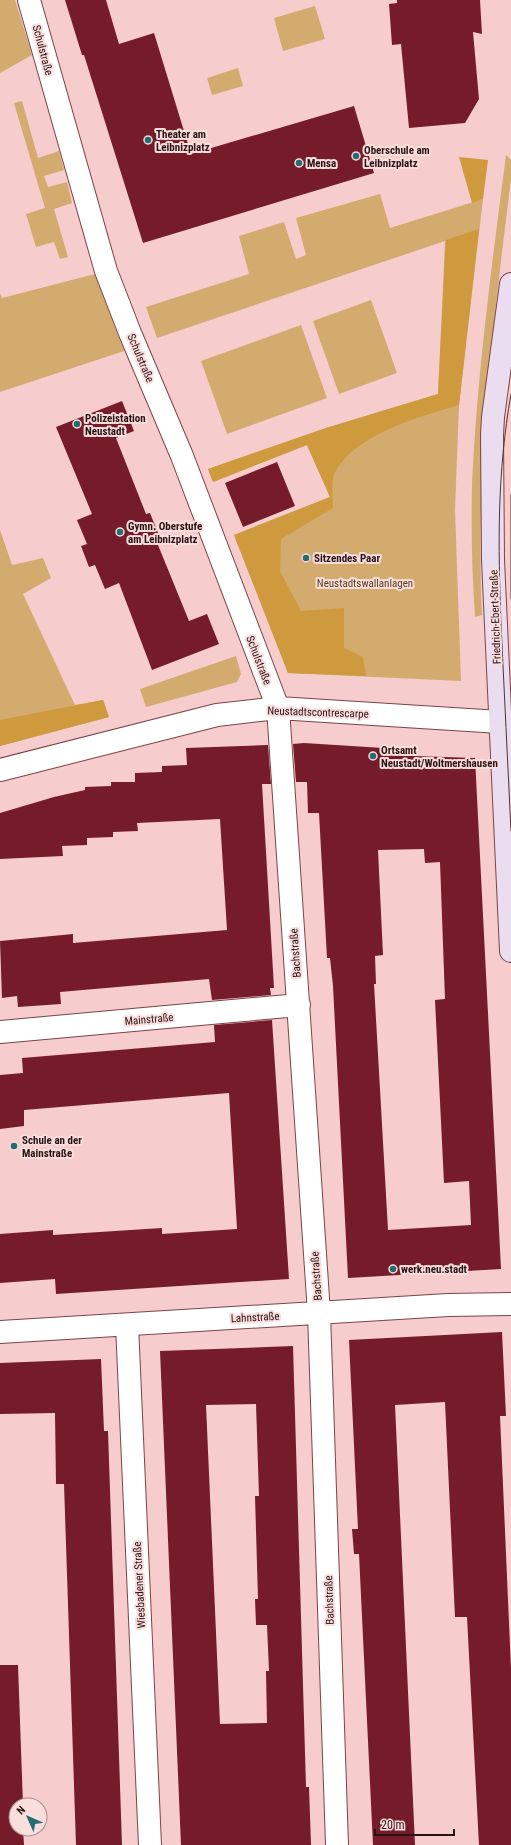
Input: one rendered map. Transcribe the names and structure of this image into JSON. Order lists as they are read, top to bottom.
{
  "streets": {
    "main road": ["Friedrich-Ebert-Straße"],
    "street": [
      "Schulstraße",
      "Neustadtscontrescarpe",
      "Bachstraße",
      "Mainstraße",
      "Lahnstraße",
      "Wiesbadener Straße"
    ]
  },
  "crossings": [
    ["Schulstraße", "Neustadtscontrescarpe"],
    ["Schulstraße", "Bachstraße"],
    ["Friedrich-Ebert-Straße", "Neustadtscontrescarpe"],
    ["Neustadtscontrescarpe", "Bachstraße"],
    ["Bachstraße", "Mainstraße"],
    ["Bachstraße", "Lahnstraße"],
    ["Lahnstraße", "Wiesbadener Straße"]
  ],
  "parks": ["Neustadtswallanlagen"],
  "places": [
    "Theater am Leibnizplatz",
    "Oberschule am Leibnizplatz",
    "Mensa",
    "Polizeistation Neustadt",
    "Gymn. Oberstufe am Leibnizplatz",
    "Sitzendes Paar",
    "Ortsamt Neustadt/Woltmershausen",
    "Schule an der Mainstraße",
    "werk.neu.stadt"
  ],
  "scale_bar": "20 m",
  "north": "top left"
}
